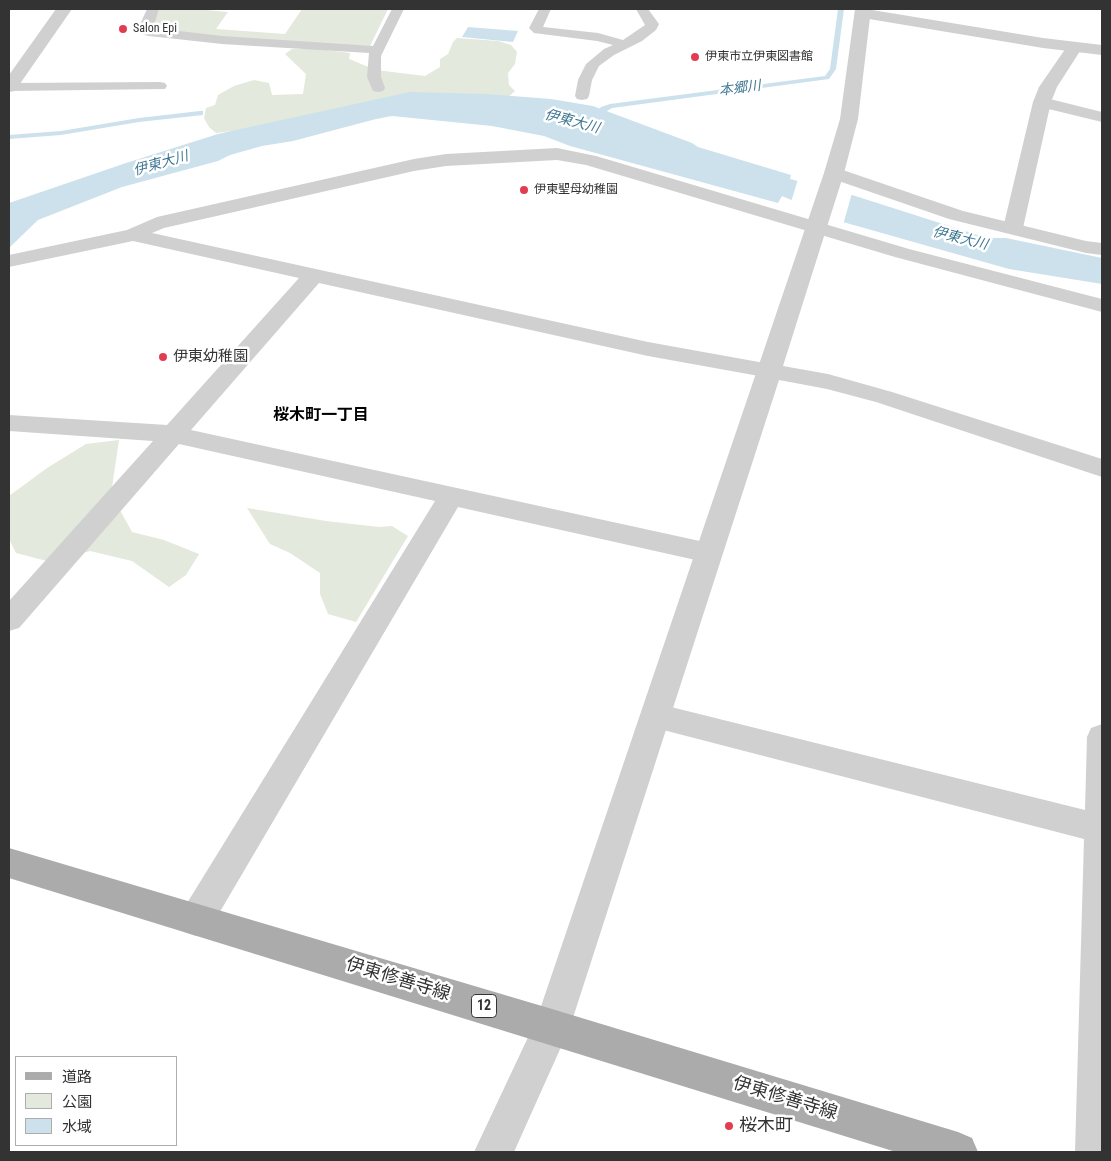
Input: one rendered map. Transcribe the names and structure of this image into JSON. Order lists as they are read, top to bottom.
{
  "streets": {
    "main road": ["伊東修善寺線", "12"]
  },
  "districts": ["桜木町一丁目"],
  "water": ["本郷川", "伊東大川"],
  "places": [
    "Salon Epi",
    "伊東市立伊東図書館",
    "伊東聖母幼稚園",
    "伊東幼稚園",
    "桜木町"
  ],
  "legend": ["道路", "公園", "水域"]
}
